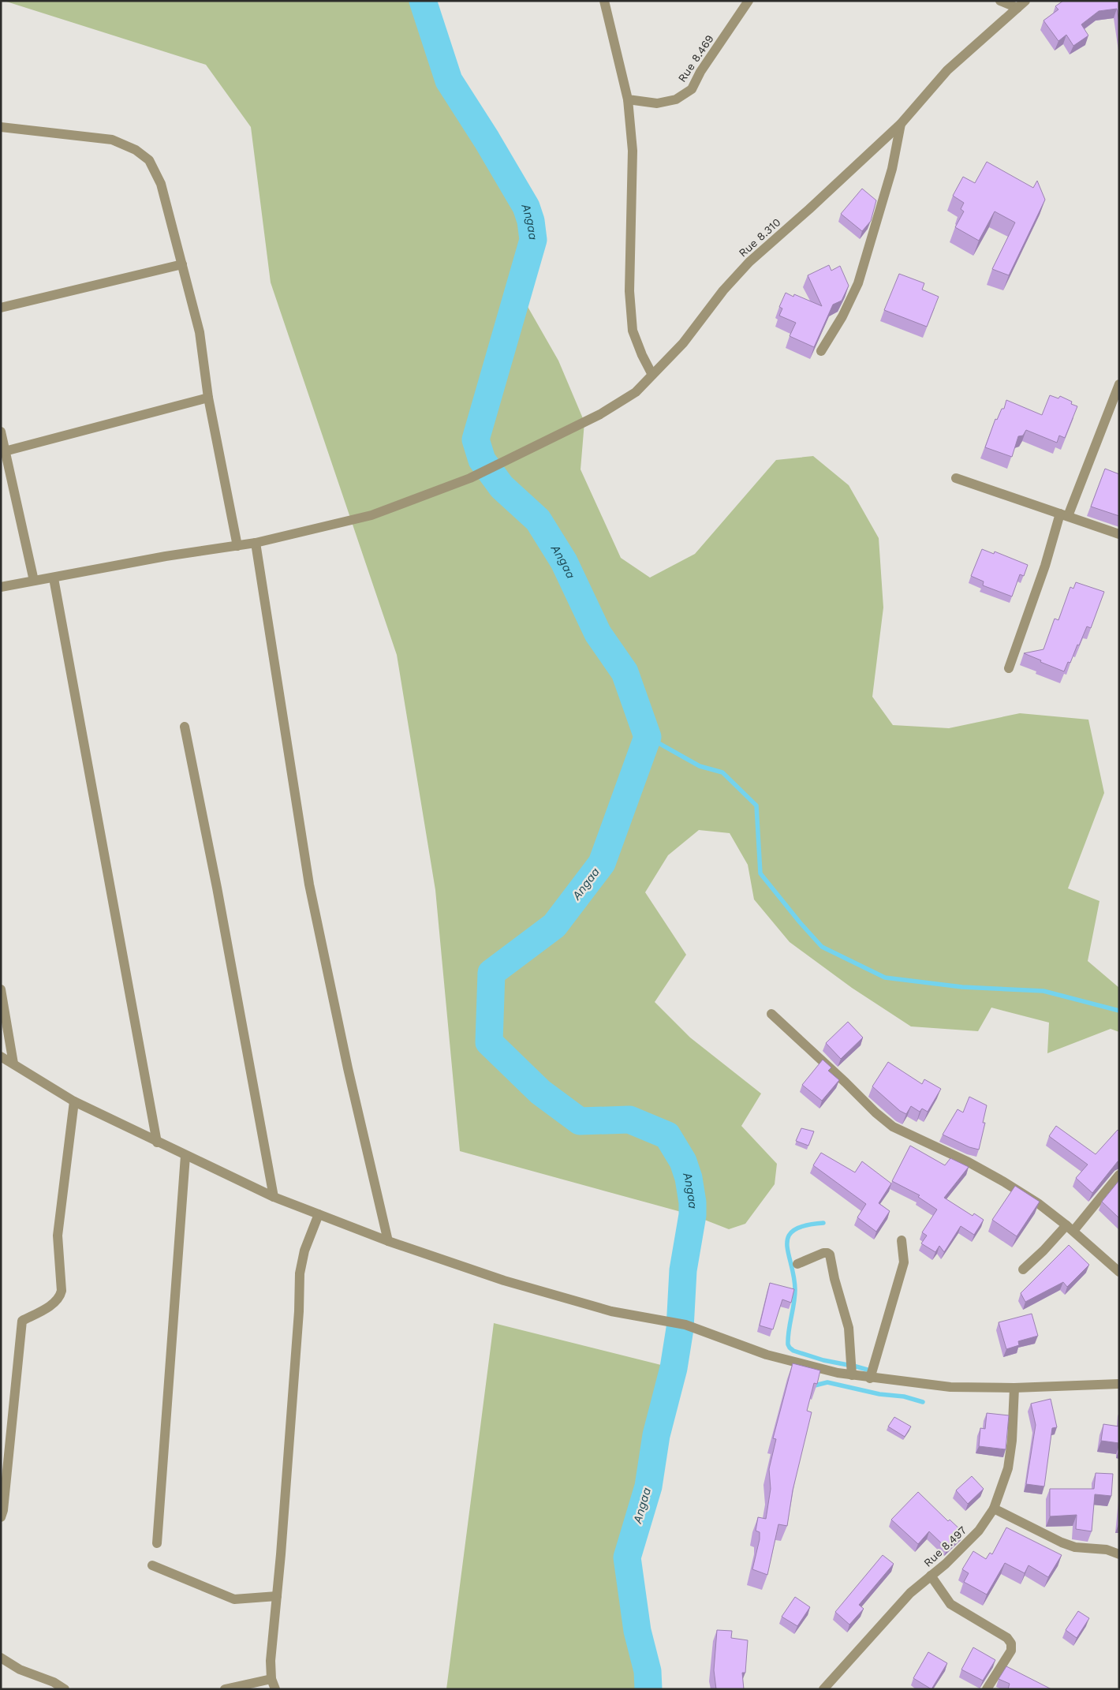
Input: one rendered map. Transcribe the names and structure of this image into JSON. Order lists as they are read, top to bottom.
{
  "streets": {
    "street": ["Rue 8.469", "Rue 8.310", "Rue 8.497"]
  },
  "water": ["Angaa"]
}
